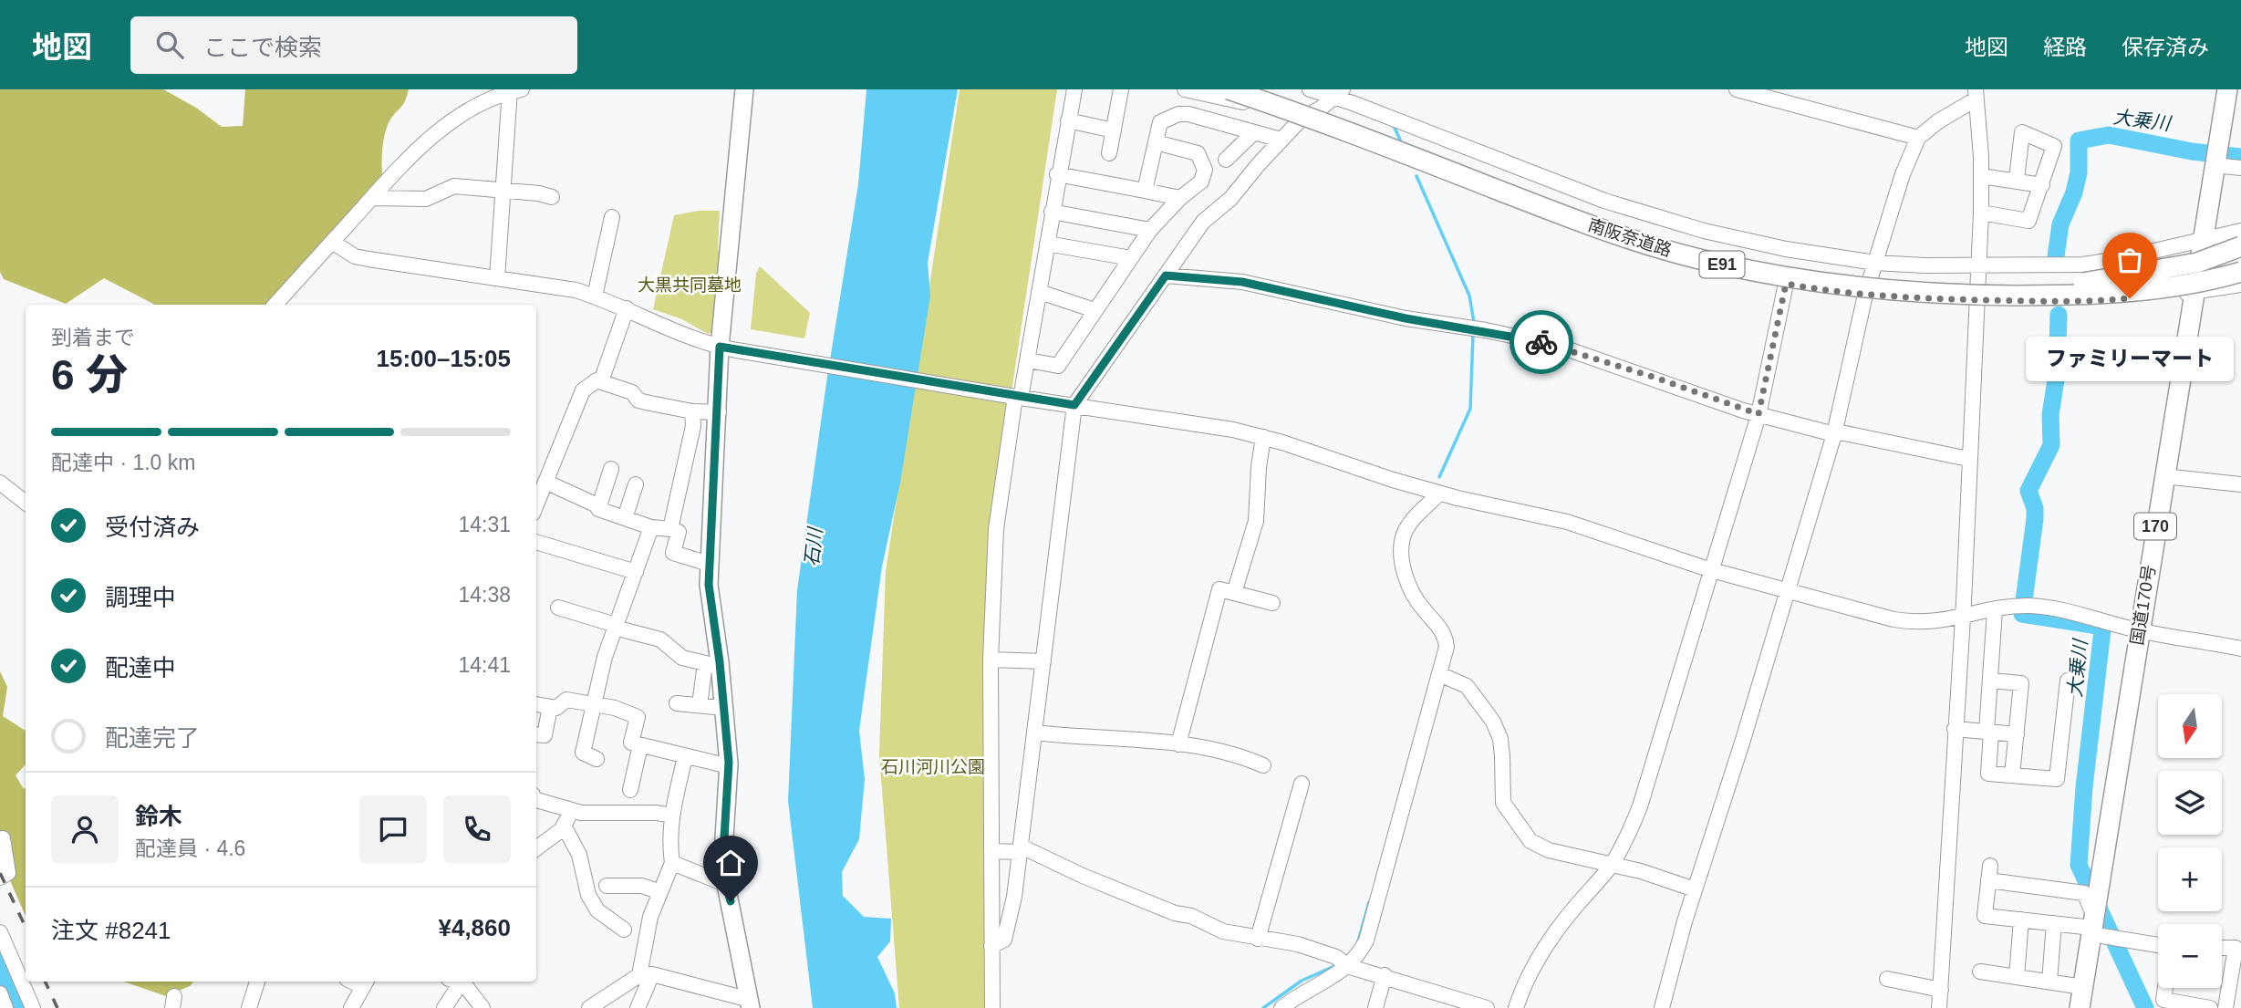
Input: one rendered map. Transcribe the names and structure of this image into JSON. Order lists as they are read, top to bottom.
{
  "streets": {
    "highway": [
      "南阪奈道路",
      "E91",
      "170",
      "国道170号"
    ]
  },
  "water": ["大乗川", "石川"],
  "parks": ["大黒共同墓地", "石川河川公園"],
  "places": ["ファミリーマート"],
  "north": "bottom",
  "page": {
    "header": "地図",
    "search": "ここで検索",
    "nav": ["地図", "経路", "保存済み"],
    "heading": ["6 分", "到着まで", "15:00–15:05"],
    "panel": [
      "鈴木",
      "配達員 · 4.6",
      "注文 #8241",
      "¥4,860"
    ],
    "bubble": "ファミリーマート",
    "bar": "配達中 · 1.0 km",
    "list": [
      ["受付済み", "14:31"],
      ["調理中", "14:38"],
      ["配達中", "14:41"],
      "配達完了"
    ],
    "map_buttons": ["+", "−"]
  }
}
